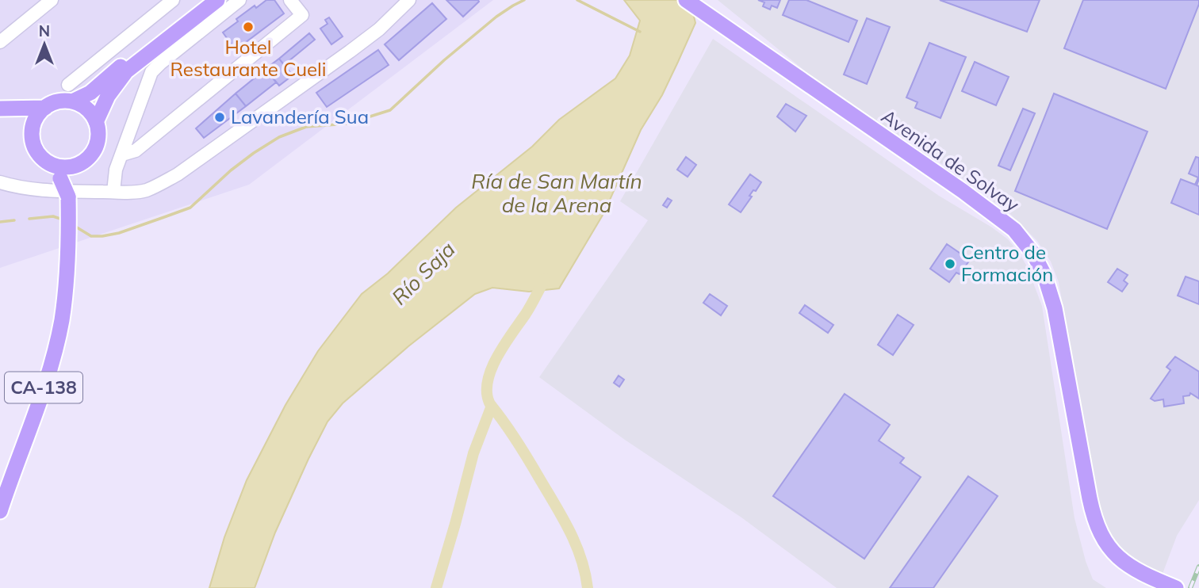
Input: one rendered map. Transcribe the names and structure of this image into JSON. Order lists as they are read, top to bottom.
{
  "streets": {
    "main road": ["Avenida de Solvay", "CA-138"]
  },
  "water": ["Ría de San Martín de la Arena", "Río Saja"],
  "places": ["Hotel Restaurante Cueli", "Lavandería Sua", "Centro de Formación"],
  "north": "top"
}
